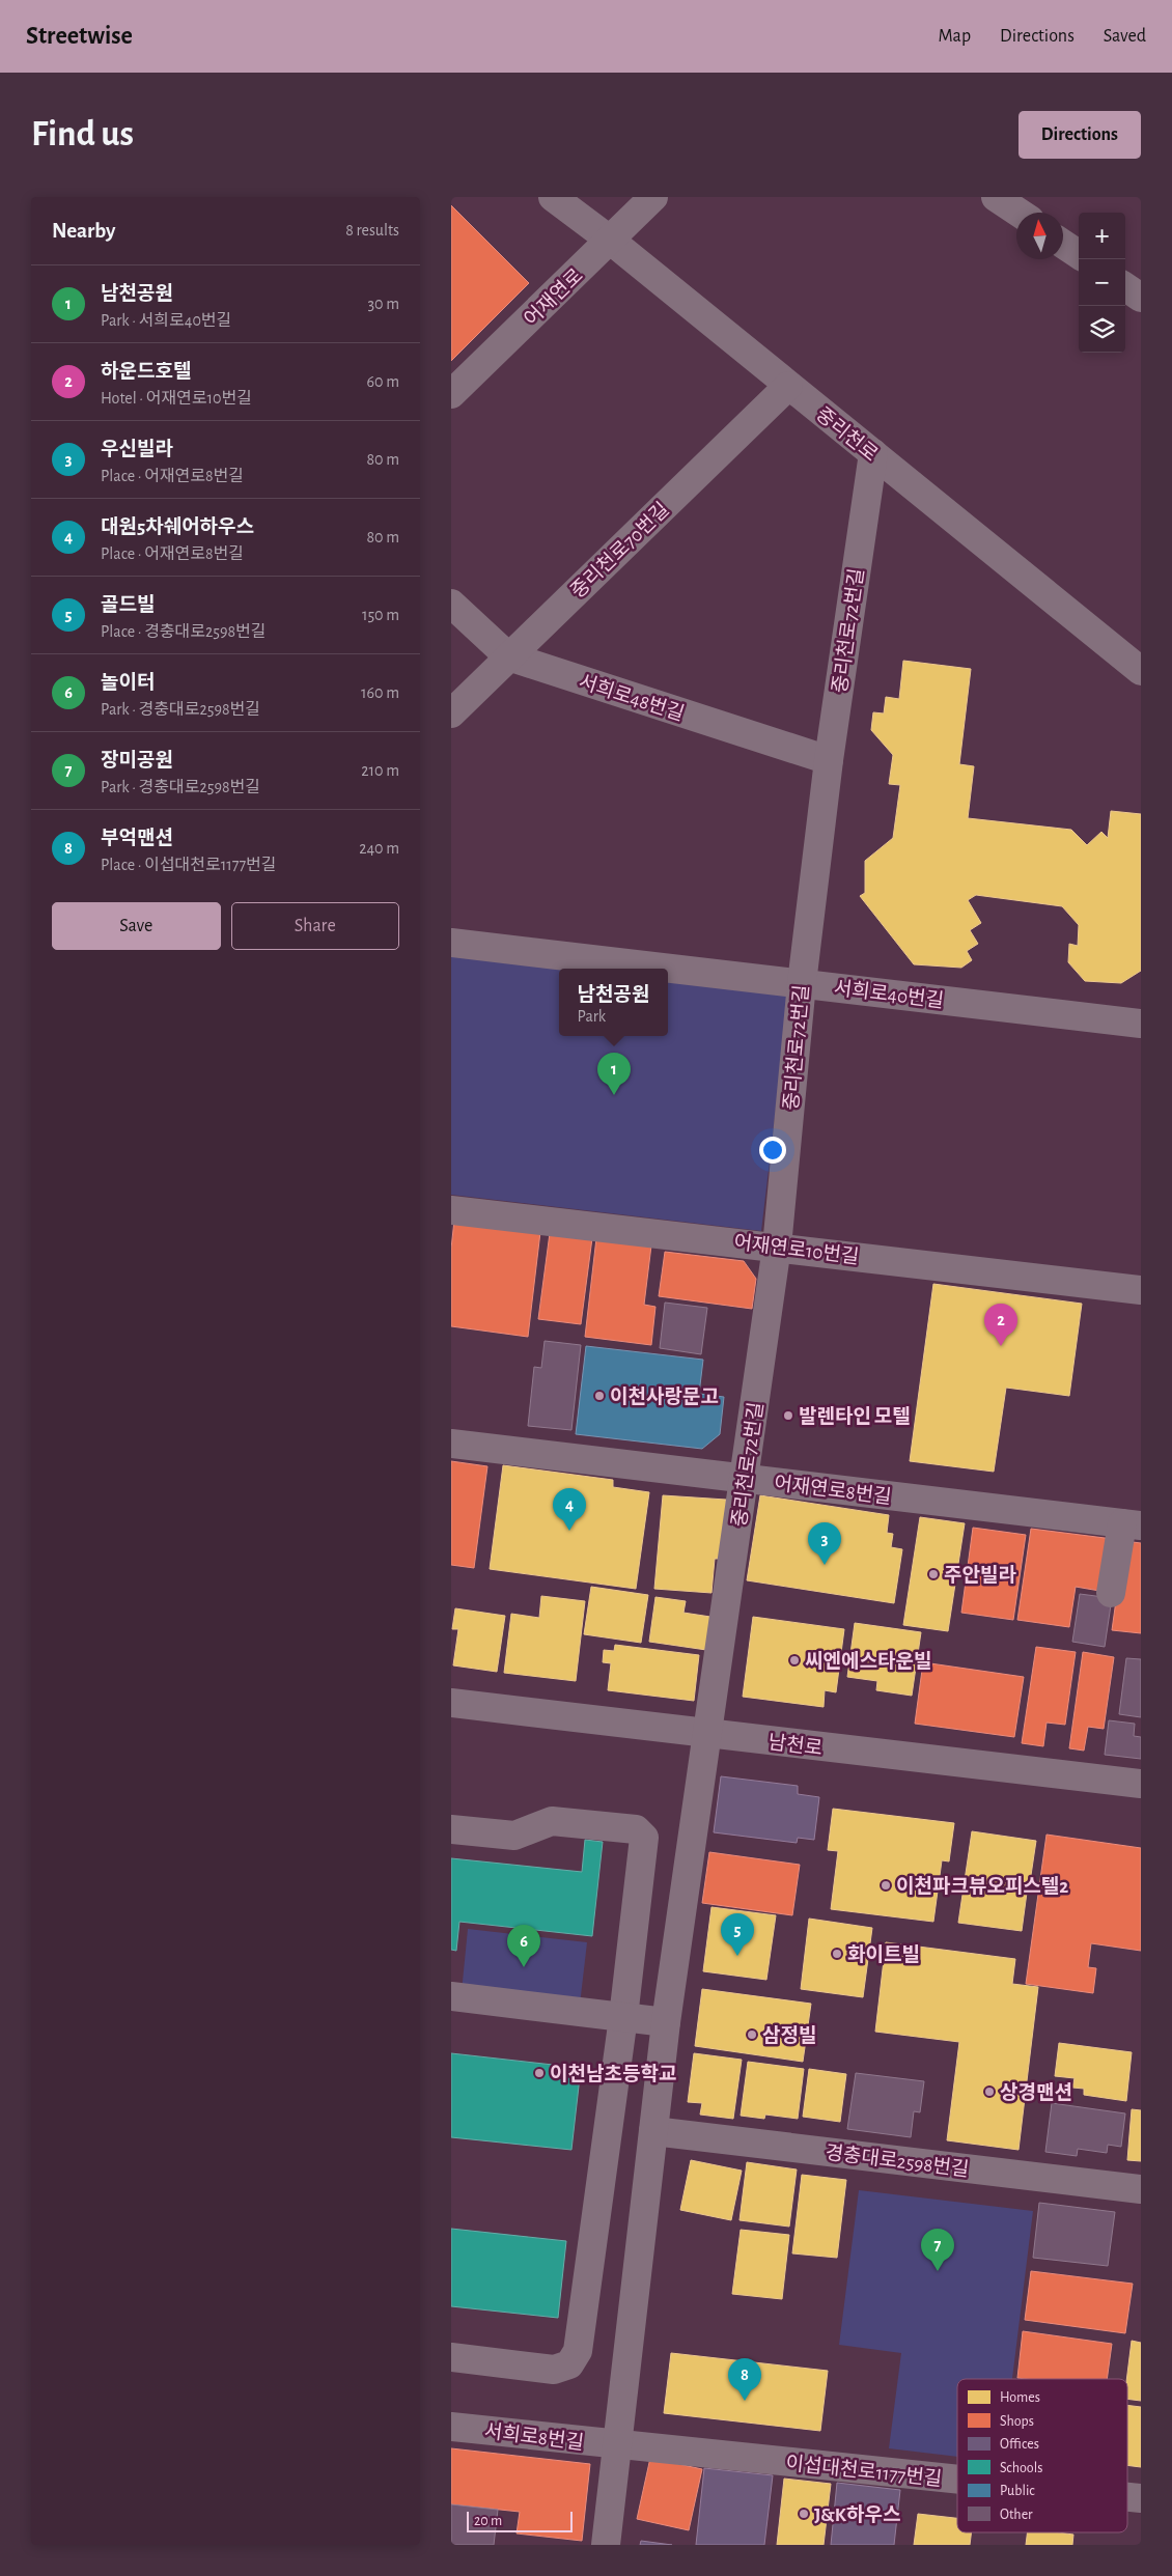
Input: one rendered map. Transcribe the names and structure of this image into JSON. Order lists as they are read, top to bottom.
{
  "streets": {
    "street": [
      "어재연로",
      "중리천로",
      "중리천로70번길",
      "중리천로72번길",
      "서희로48번길",
      "서희로40번길",
      "어재연로10번길",
      "어재연로8번길",
      "남천로",
      "경충대로2598번길",
      "서희로8번길",
      "이섭대천로1177번길"
    ]
  },
  "crossings": [
    ["어재연로", "중리천로"],
    ["중리천로", "중리천로70번길"],
    ["중리천로", "중리천로72번길"],
    ["중리천로70번길", "서희로48번길"],
    ["중리천로72번길", "서희로48번길"],
    ["중리천로72번길", "서희로40번길"],
    ["중리천로72번길", "어재연로10번길"],
    ["중리천로72번길", "어재연로8번길"],
    ["중리천로72번길", "남천로"],
    ["서희로8번길", "이섭대천로1177번길"]
  ],
  "places": [
    "이천사랑문고",
    "발렌타인 모텔",
    "주안빌라",
    "씨엔에스타운빌",
    "이천파크뷰오피스텔2",
    "화이트빌",
    "삼정빌",
    "이천남초등학교",
    "상경맨션",
    "J&K하우스"
  ],
  "legend": [
    "Homes",
    "Shops",
    "Offices",
    "Schools",
    "Public",
    "Other"
  ],
  "scale_bar": "20 m",
  "north": "top",
  "page": {
    "header": "Streetwise",
    "nav": ["Map", "Directions", "Saved"],
    "buttons": [
      "Directions",
      ["Save", "Share"]
    ],
    "title": "Find us",
    "heading": ["Nearby", "8 results"],
    "map_buttons": ["+", "−"],
    "list": [
      {
        "mark": "1",
        "name": "남천공원",
        "note": "Park · 서희로40번길",
        "value": "30 m"
      },
      {
        "mark": "2",
        "name": "하운드호텔",
        "note": "Hotel · 어재연로10번길",
        "value": "60 m"
      },
      {
        "mark": "3",
        "name": "우신빌라",
        "note": "Place · 어재연로8번길",
        "value": "80 m"
      },
      {
        "mark": "4",
        "name": "대원5차쉐어하우스",
        "note": "Place · 어재연로8번길",
        "value": "80 m"
      },
      {
        "mark": "5",
        "name": "골드빌",
        "note": "Place · 경충대로2598번길",
        "value": "150 m"
      },
      {
        "mark": "6",
        "name": "놀이터",
        "note": "Park · 경충대로2598번길",
        "value": "160 m"
      },
      {
        "mark": "7",
        "name": "장미공원",
        "note": "Park · 경충대로2598번길",
        "value": "210 m"
      },
      {
        "mark": "8",
        "name": "부억맨션",
        "note": "Place · 이섭대천로1177번길",
        "value": "240 m"
      }
    ],
    "popup": ["남천공원", "Park"],
    "pins": [
      "1",
      "2",
      "4",
      "3",
      "5",
      "6",
      "7",
      "8"
    ],
    "scale": "20 m"
  }
}
